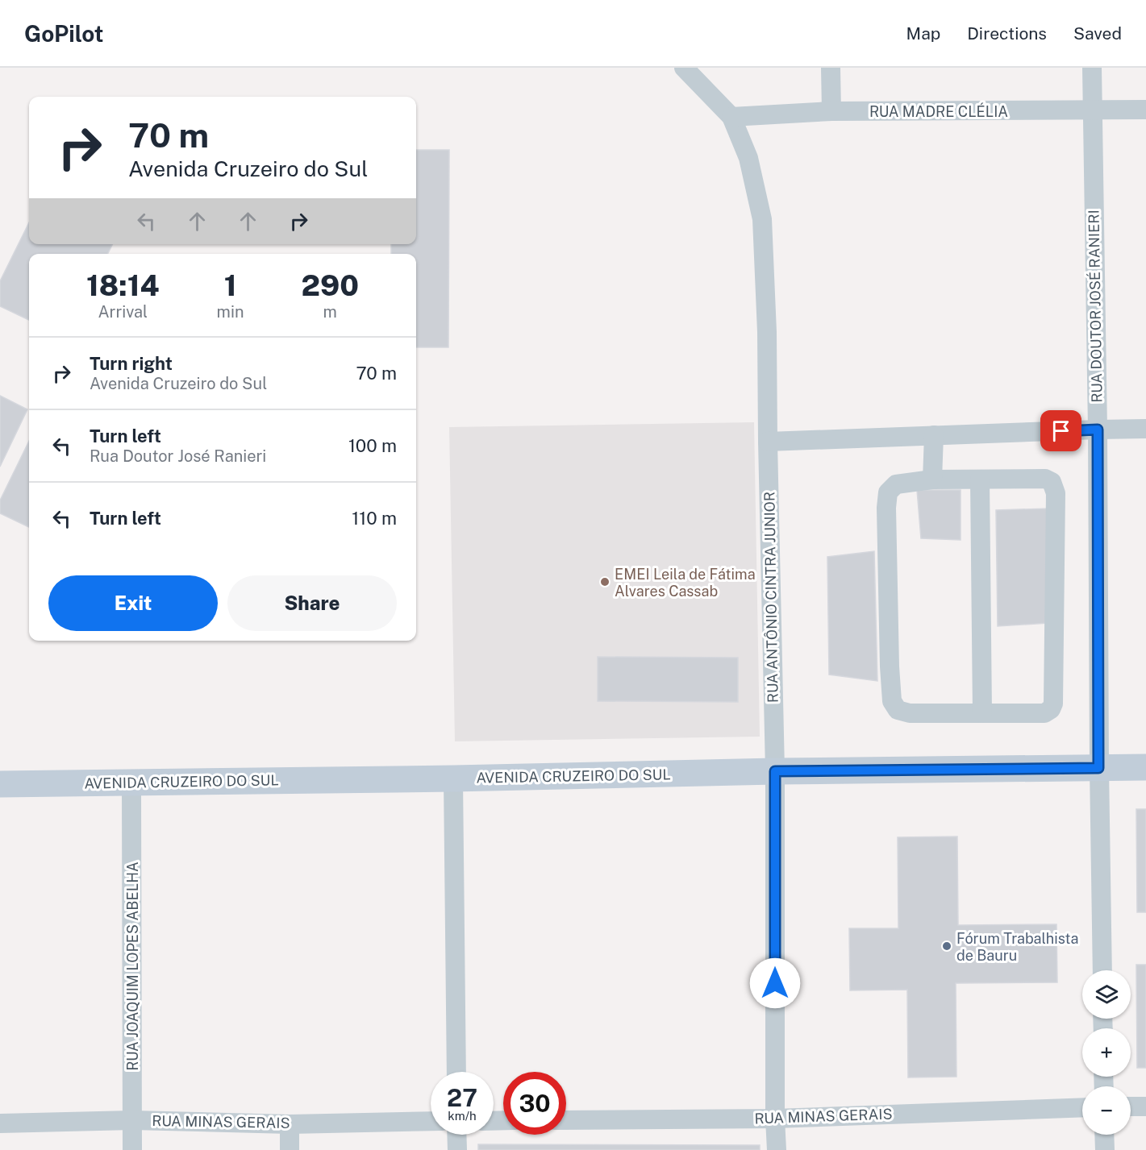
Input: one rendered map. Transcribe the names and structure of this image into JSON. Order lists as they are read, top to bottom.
{
  "streets": {
    "street": [
      "RUA MADRE CLÉLIA",
      "RUA DOUTOR JOSÉ RANIERI",
      "RUA ANTÔNIO CINTRA JUNIOR",
      "AVENIDA CRUZEIRO DO SUL",
      "RUA JOAQUIM LOPES ABELHA",
      "RUA MINAS GERAIS"
    ]
  },
  "crossings": [
    ["RUA MADRE CLÉLIA", "RUA DOUTOR JOSÉ RANIERI"],
    ["RUA MADRE CLÉLIA", "RUA ANTÔNIO CINTRA JUNIOR"],
    ["RUA DOUTOR JOSÉ RANIERI", "AVENIDA CRUZEIRO DO SUL"],
    ["RUA ANTÔNIO CINTRA JUNIOR", "AVENIDA CRUZEIRO DO SUL"],
    ["RUA ANTÔNIO CINTRA JUNIOR", "RUA MINAS GERAIS"],
    ["AVENIDA CRUZEIRO DO SUL", "RUA JOAQUIM LOPES ABELHA"],
    ["RUA JOAQUIM LOPES ABELHA", "RUA MINAS GERAIS"]
  ],
  "places": ["EMEI Leila de Fátima Alvares Cassab", "Fórum Trabalhista de Bauru"],
  "page": {
    "header": "GoPilot",
    "nav": ["Map", "Directions", "Saved"],
    "turn": ["70 m", "Avenida Cruzeiro do Sul"],
    "eta": [
      "18:14",
      "Arrival",
      "1",
      "min",
      "290",
      "m"
    ],
    "list": [
      {
        "name": "Turn right",
        "note": "Avenida Cruzeiro do Sul",
        "value": "70 m"
      },
      {
        "name": "Turn left",
        "note": "Rua Doutor José Ranieri",
        "value": "100 m"
      },
      {
        "name": "Turn left",
        "value": "110 m"
      }
    ],
    "buttons": ["Exit", "Share"],
    "map_buttons": ["+", "−"],
    "speed": "27 km/h",
    "limit": "30"
  }
}
